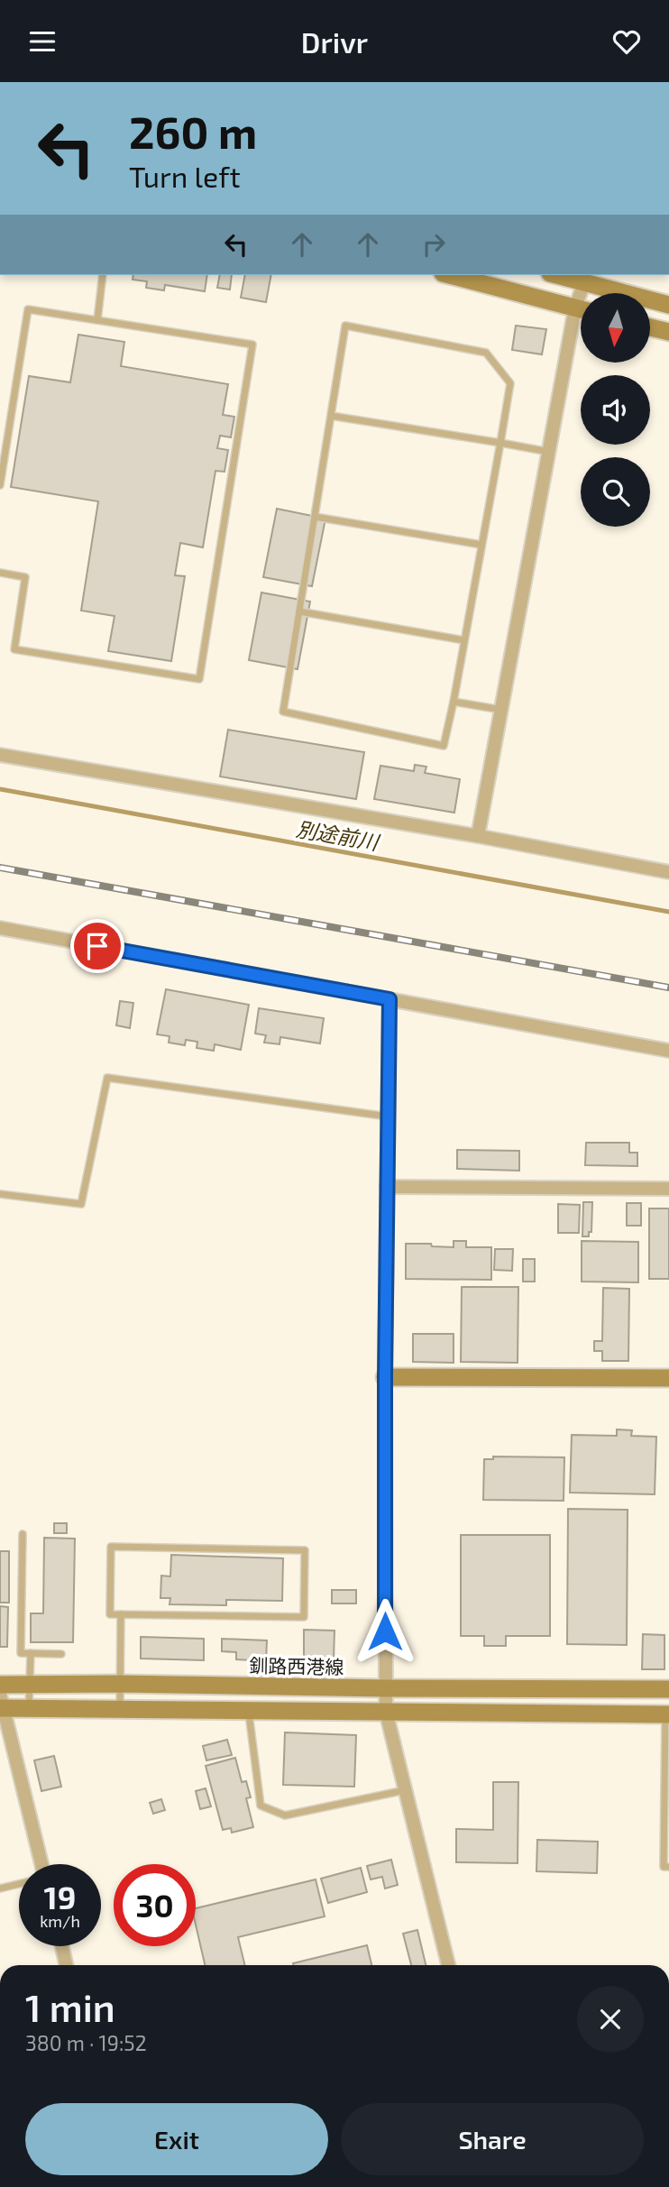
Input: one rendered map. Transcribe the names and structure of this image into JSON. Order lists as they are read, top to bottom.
{
  "streets": {
    "main road": ["釧路西港線"]
  },
  "water": ["別途前川"],
  "north": "bottom",
  "page": {
    "header": "Drivr",
    "turn": ["260 m", "Turn left"],
    "speed": "19 km/h",
    "limit": "30",
    "heading": ["1 min", "380 m · 19:52"],
    "buttons": ["Exit", "Share"]
  }
}
